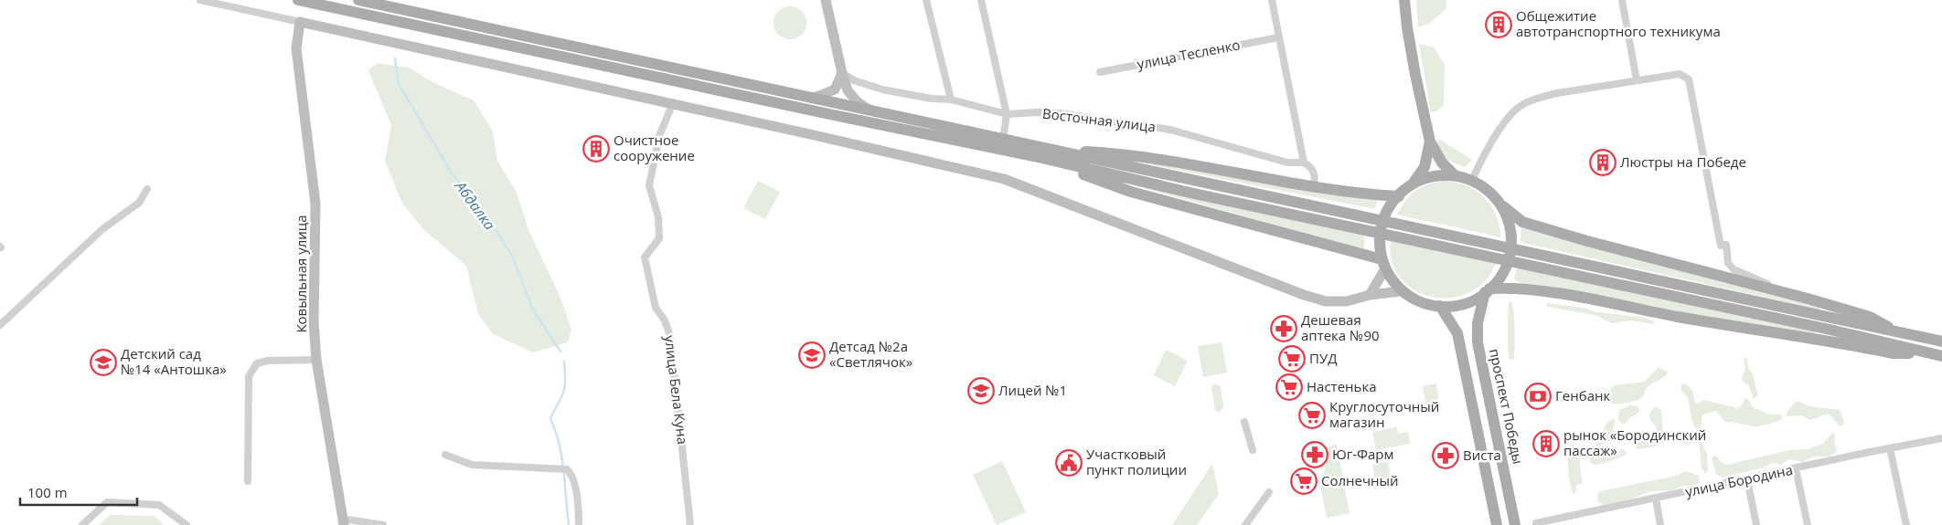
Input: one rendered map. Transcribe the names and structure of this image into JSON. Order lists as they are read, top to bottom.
{
  "streets": {
    "main road": ["проспект Победы"],
    "street": [
      "улица Тесленко",
      "Восточная улица",
      "Ковыльная улица",
      "улица Бела Куна",
      "улица Бородина"
    ]
  },
  "water": ["Абдалка"],
  "places": {
    "building": [
      "Общежитие автотранспортного техникума",
      "Очистное сооружение",
      "Люстры на Победе",
      "рынок «Бородинский пассаж»"
    ],
    "pharmacy": ["Дешевая аптека №90", "Юг-Фарм", "Виста"],
    "school or university": ["Детсад №2а «Светлячок»", "Детский сад №14 «Антошка»", "Лицей №1"],
    "supermarket": [
      "ПУД",
      "Настенька",
      "Круглосуточный магазин",
      "Солнечный"
    ],
    "bank": ["Генбанк"],
    "public building": ["Участковый пункт полиции"]
  },
  "scale_bar": "100 m"
}
